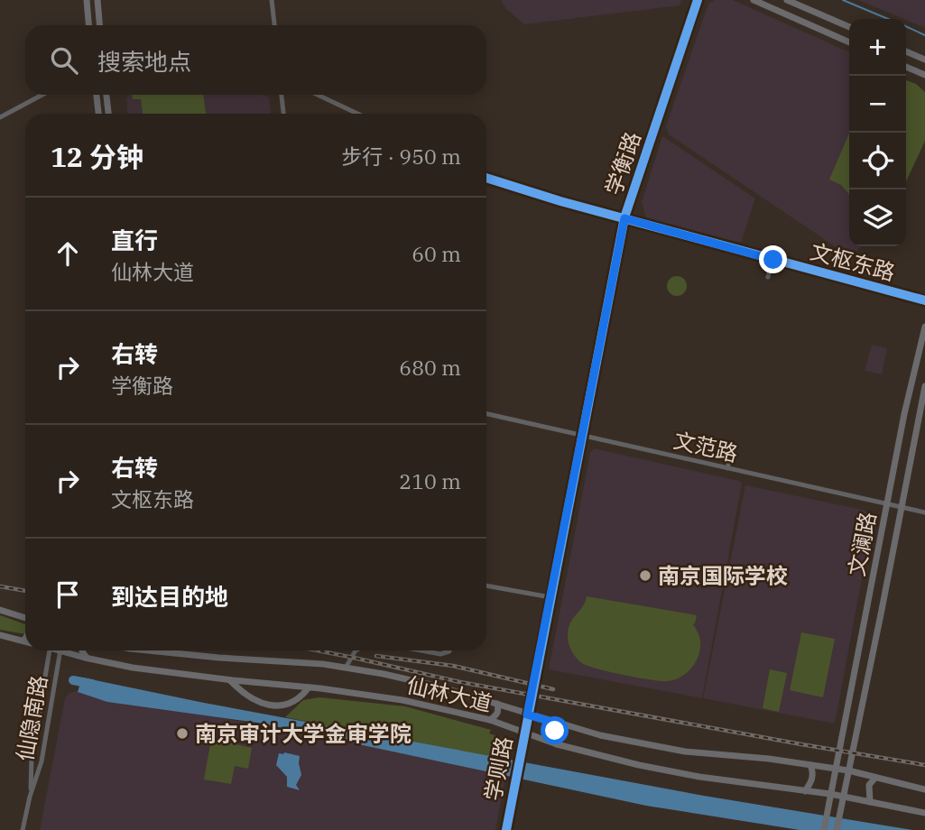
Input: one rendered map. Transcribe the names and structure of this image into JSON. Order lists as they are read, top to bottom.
{
  "streets": {
    "main road": ["文澜路", "仙林大道"],
    "street": [
      "学衡路",
      "文枢东路",
      "文范路",
      "仙隐南路",
      "学则路"
    ]
  },
  "crossings": [
    ["学衡路", "文枢东路"],
    ["学衡路", "文范路"],
    ["学衡路", "仙林大道"],
    ["学衡路", "学则路"],
    ["文范路", "文澜路"],
    ["文澜路", "仙林大道"],
    ["仙林大道", "学则路"]
  ],
  "places": ["南京国际学校", "南京审计大学金审学院"],
  "page": {
    "map_buttons": ["+", "−"],
    "search": "搜索地点",
    "heading": ["12 分钟", "步行 · 950 m"],
    "list": [
      ["直行", "仙林大道", "60 m"],
      ["右转", "学衡路", "680 m"],
      ["右转", "文枢东路", "210 m"],
      "到达目的地"
    ]
  }
}
